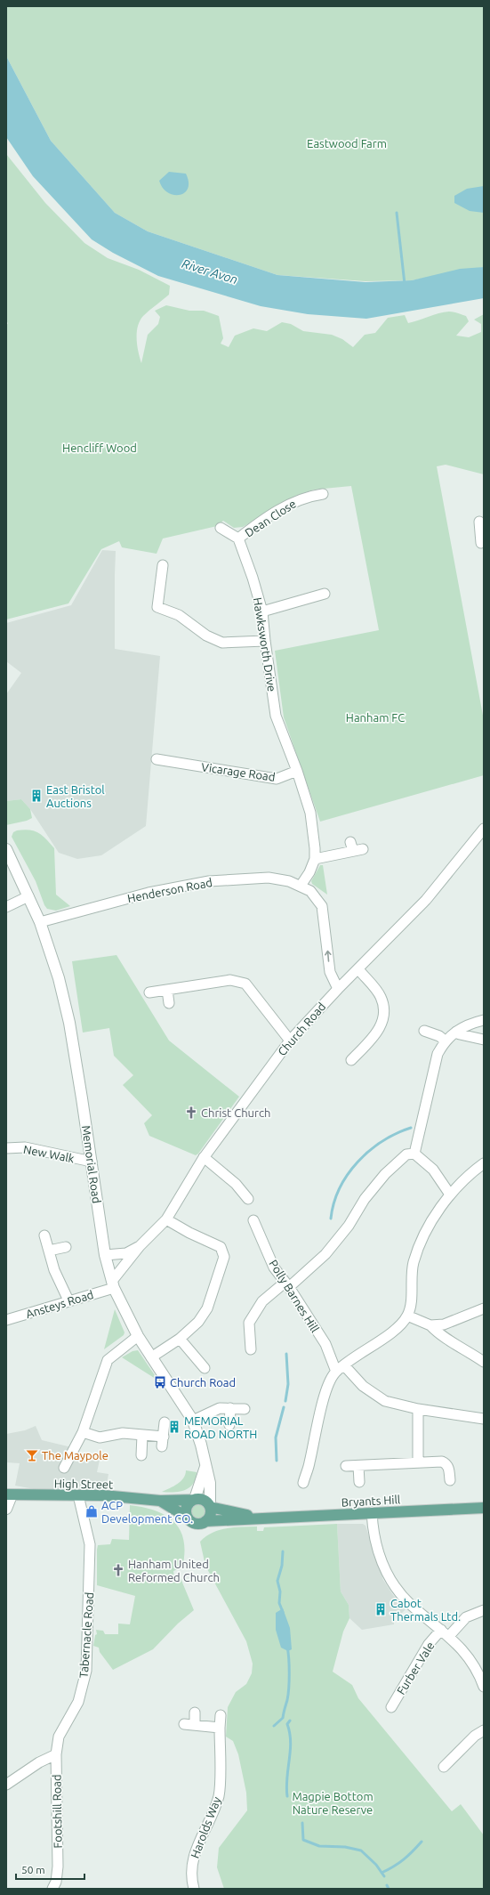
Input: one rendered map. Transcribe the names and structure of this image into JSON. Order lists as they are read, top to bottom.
{
  "streets": {
    "main road": ["High Street", "Bryants Hill"],
    "street": [
      "Dean Close",
      "Hawksworth Drive",
      "Vicarage Road",
      "Henderson Road",
      "Church Road",
      "New Walk",
      "Memorial Road",
      "Polly Barnes Hill",
      "Ansteys Road",
      "Tabernacle Road",
      "Furber Vale",
      "Footshill Road",
      "Harolds Way"
    ]
  },
  "crossings": [
    ["Dean Close", "Hawksworth Drive"],
    ["Hawksworth Drive", "Vicarage Road"],
    ["Henderson Road", "Memorial Road"],
    ["Church Road", "Memorial Road"],
    ["Church Road", "Ansteys Road"],
    ["New Walk", "Memorial Road"],
    ["Memorial Road", "Ansteys Road"],
    ["Memorial Road", "High Street"],
    ["Memorial Road", "Bryants Hill"],
    ["High Street", "Bryants Hill"],
    ["High Street", "Tabernacle Road"],
    ["Tabernacle Road", "Footshill Road"]
  ],
  "water": ["River Avon"],
  "parks": [
    "Eastwood Farm",
    "Hencliff Wood",
    "Hanham FC",
    "Magpie Bottom Nature Reserve"
  ],
  "places": {
    "building": ["East Bristol Auctions", "MEMORIAL ROAD NORTH", "Cabot Thermals Ltd."],
    "church": ["Christ Church", "Hanham United Reformed Church"],
    "bus stop": ["Church Road"],
    "bar": ["The Maypole"],
    "shop": ["ACP Development CO."]
  },
  "scale_bar": "50 m"
}
